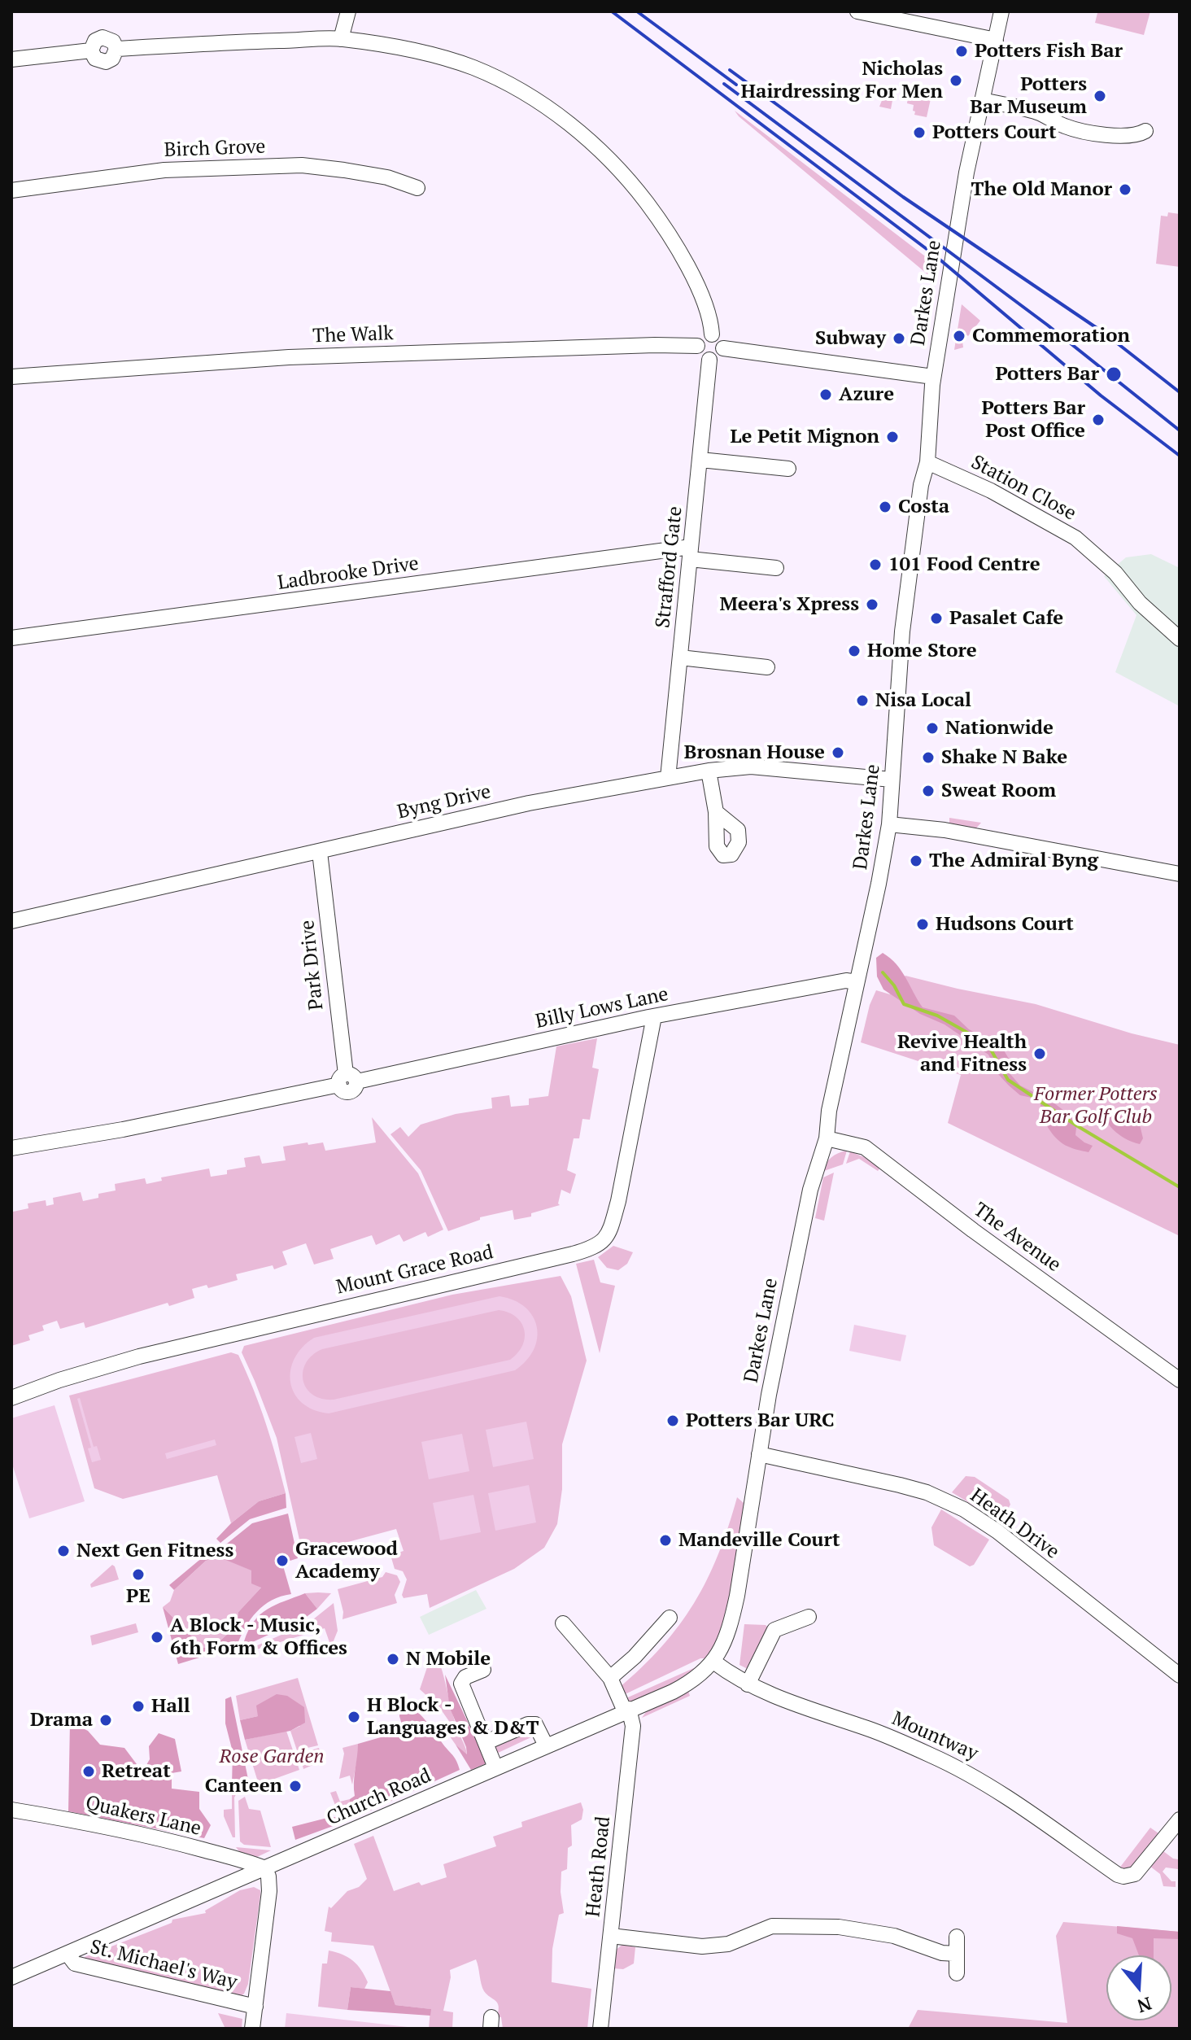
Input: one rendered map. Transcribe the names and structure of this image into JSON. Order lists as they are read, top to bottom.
{
  "streets": {
    "street": [
      "Birch Grove",
      "Darkes Lane",
      "The Walk",
      "Station Close",
      "Strafford Gate",
      "Ladbrooke Drive",
      "Byng Drive",
      "Park Drive",
      "Billy Lows Lane",
      "The Avenue",
      "Mount Grace Road",
      "Heath Drive",
      "Mountway",
      "Church Road",
      "Quakers Lane",
      "Heath Road",
      "St. Michael's Way"
    ]
  },
  "crossings": [
    ["Darkes Lane", "Station Close"],
    ["Darkes Lane", "Byng Drive"],
    ["Darkes Lane", "Billy Lows Lane"],
    ["Darkes Lane", "The Avenue"],
    ["Darkes Lane", "Heath Drive"],
    ["Darkes Lane", "Church Road"],
    ["The Walk", "Strafford Gate"],
    ["Strafford Gate", "Ladbrooke Drive"],
    ["Strafford Gate", "Byng Drive"],
    ["Byng Drive", "Park Drive"],
    ["Park Drive", "Billy Lows Lane"],
    ["Billy Lows Lane", "Mount Grace Road"],
    ["Mountway", "Church Road"],
    ["Church Road", "Quakers Lane"],
    ["Church Road", "Heath Road"],
    ["Church Road", "St. Michael's Way"]
  ],
  "parks": ["Former Potters Bar Golf Club", "Rose Garden"],
  "places": [
    "Potters Fish Bar",
    "Nicholas Hairdressing For Men",
    "Potters Bar Museum",
    "Potters Court",
    "The Old Manor",
    "Commemoration",
    "Subway",
    "Potters Bar",
    "Azure",
    "Potters Bar Post Office",
    "Le Petit Mignon",
    "Costa",
    "101 Food Centre",
    "Meera's Xpress",
    "Pasalet Cafe",
    "Home Store",
    "Nisa Local",
    "Nationwide",
    "Brosnan House",
    "Shake N Bake",
    "Sweat Room",
    "The Admiral Byng",
    "Hudsons Court",
    "Revive Health and Fitness",
    "Potters Bar URC",
    "Mandeville Court",
    "Next Gen Fitness",
    "Gracewood Academy",
    "PE",
    "A Block - Music, 6th Form & Offices",
    "N Mobile",
    "Hall",
    "H Block - Languages & D&T",
    "Drama",
    "Retreat",
    "Canteen"
  ],
  "north": "bottom"
}
